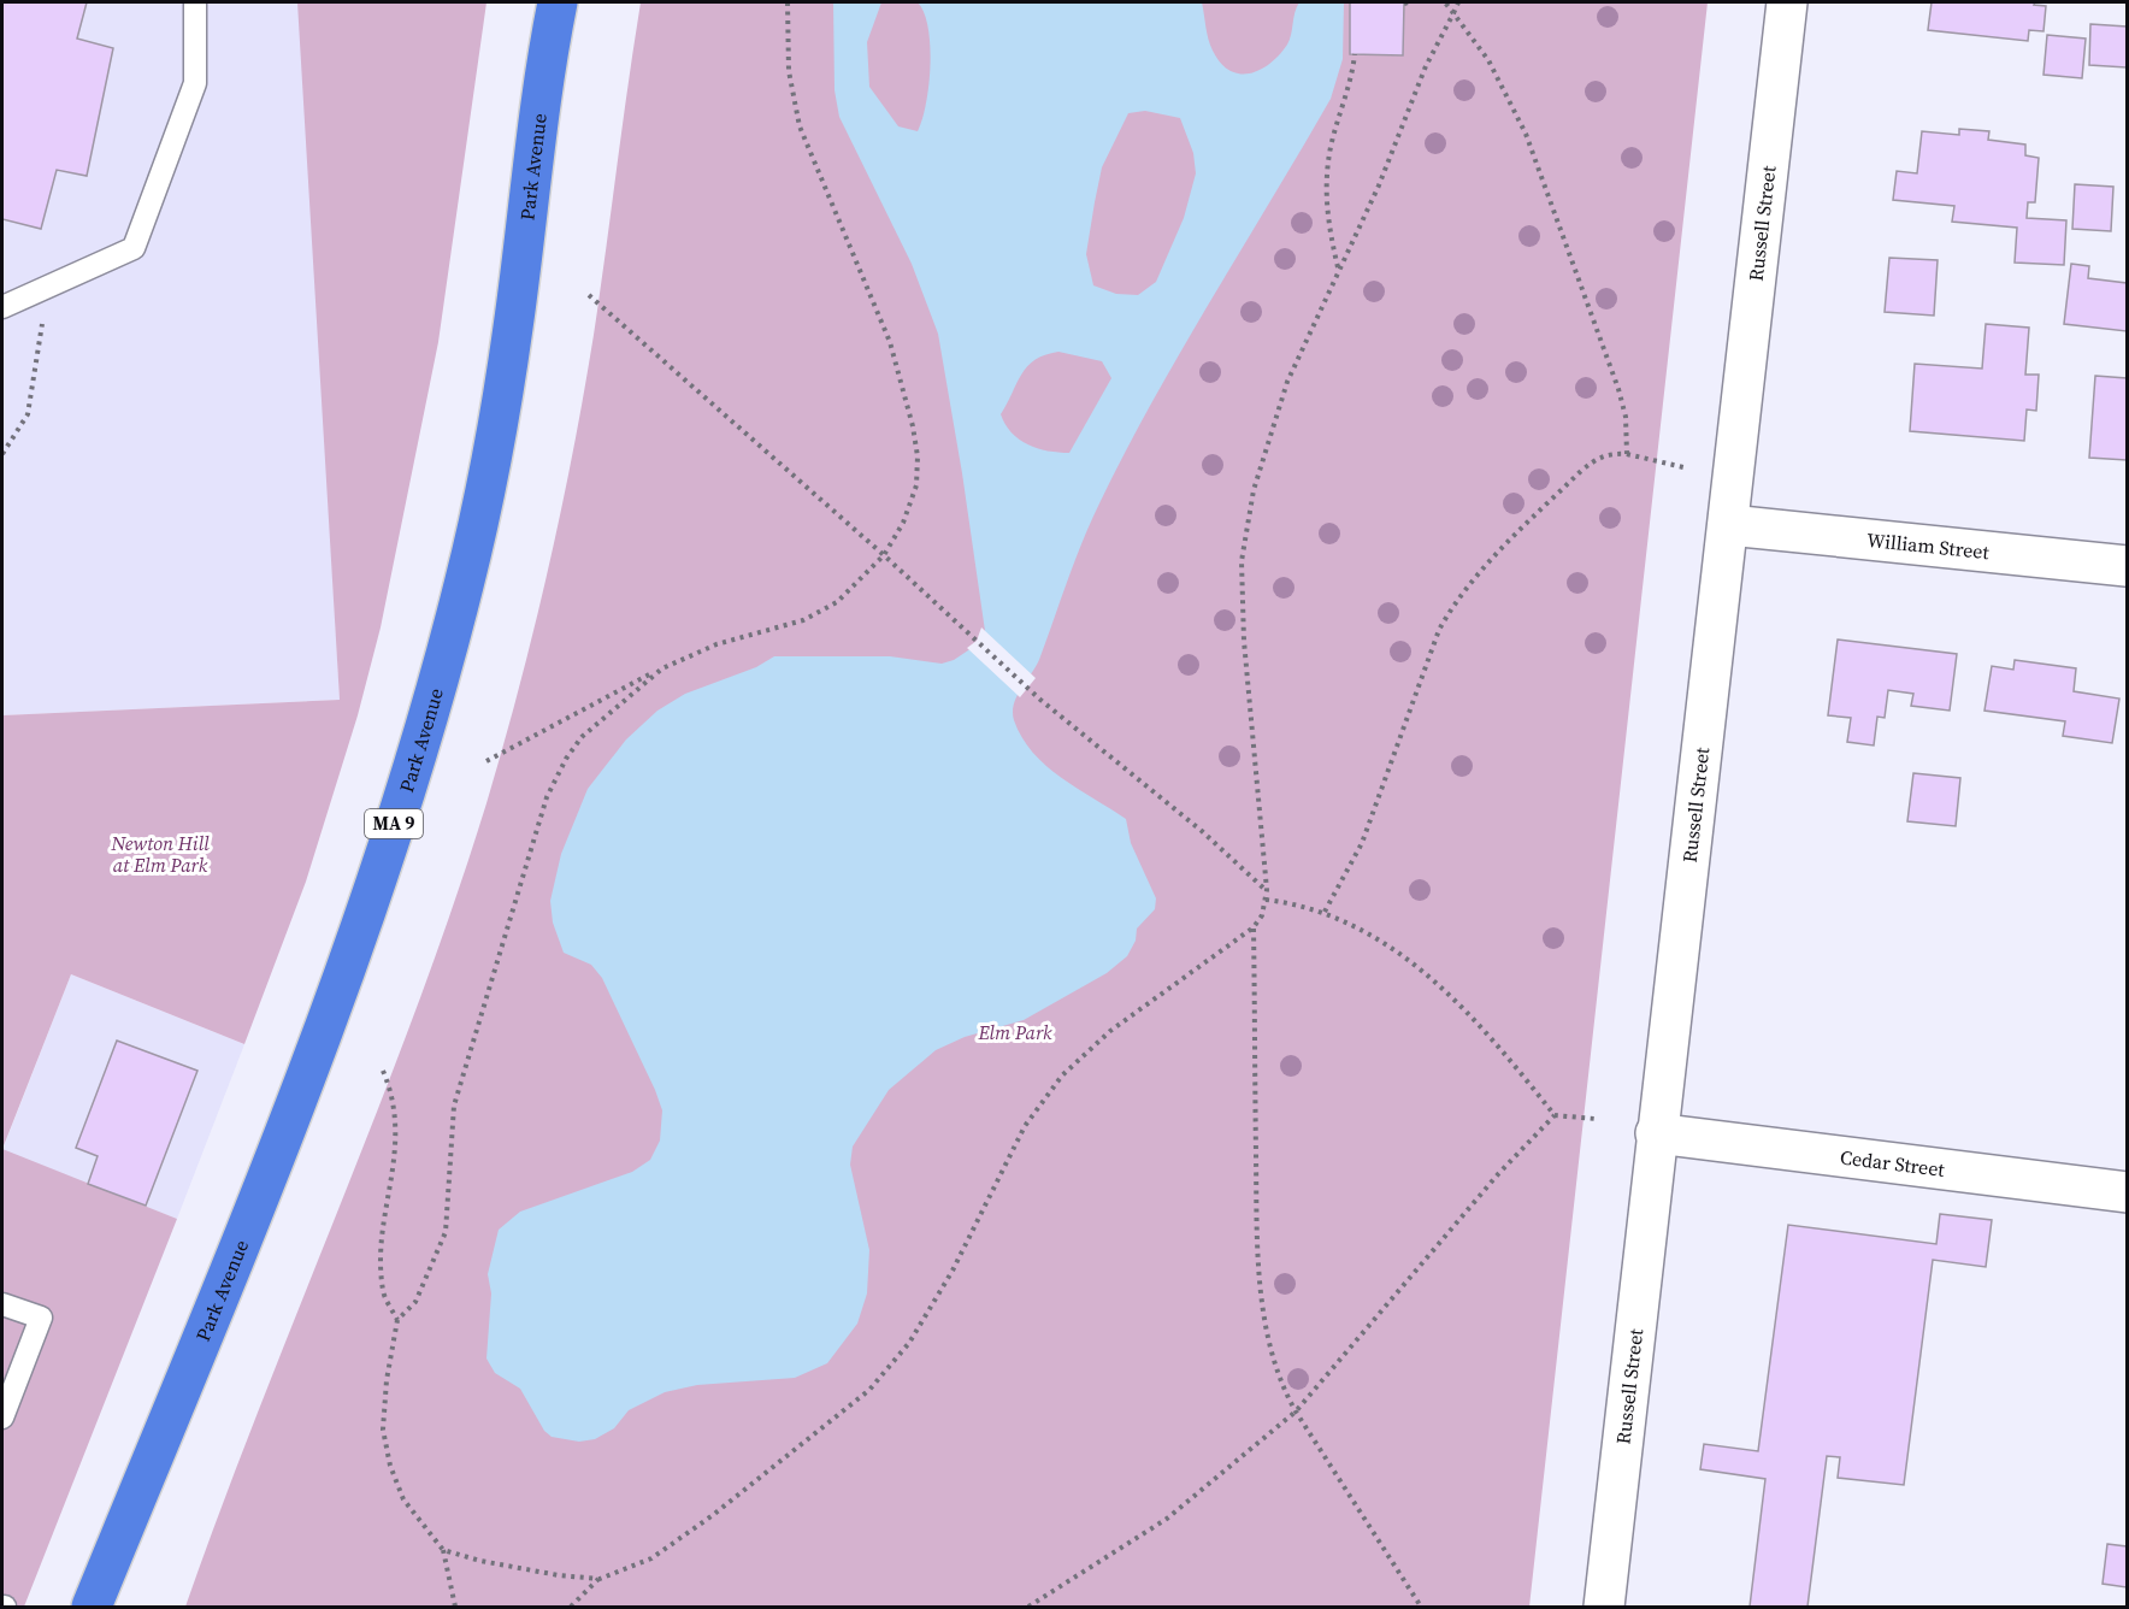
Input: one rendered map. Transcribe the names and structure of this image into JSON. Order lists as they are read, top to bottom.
{
  "streets": {
    "highway": ["Park Avenue", "MA 9"],
    "street": ["Russell Street", "William Street", "Cedar Street"]
  },
  "crossings": [
    ["Russell Street", "William Street"],
    ["Russell Street", "Cedar Street"]
  ],
  "parks": ["Newton Hill at Elm Park", "Elm Park"]
}
